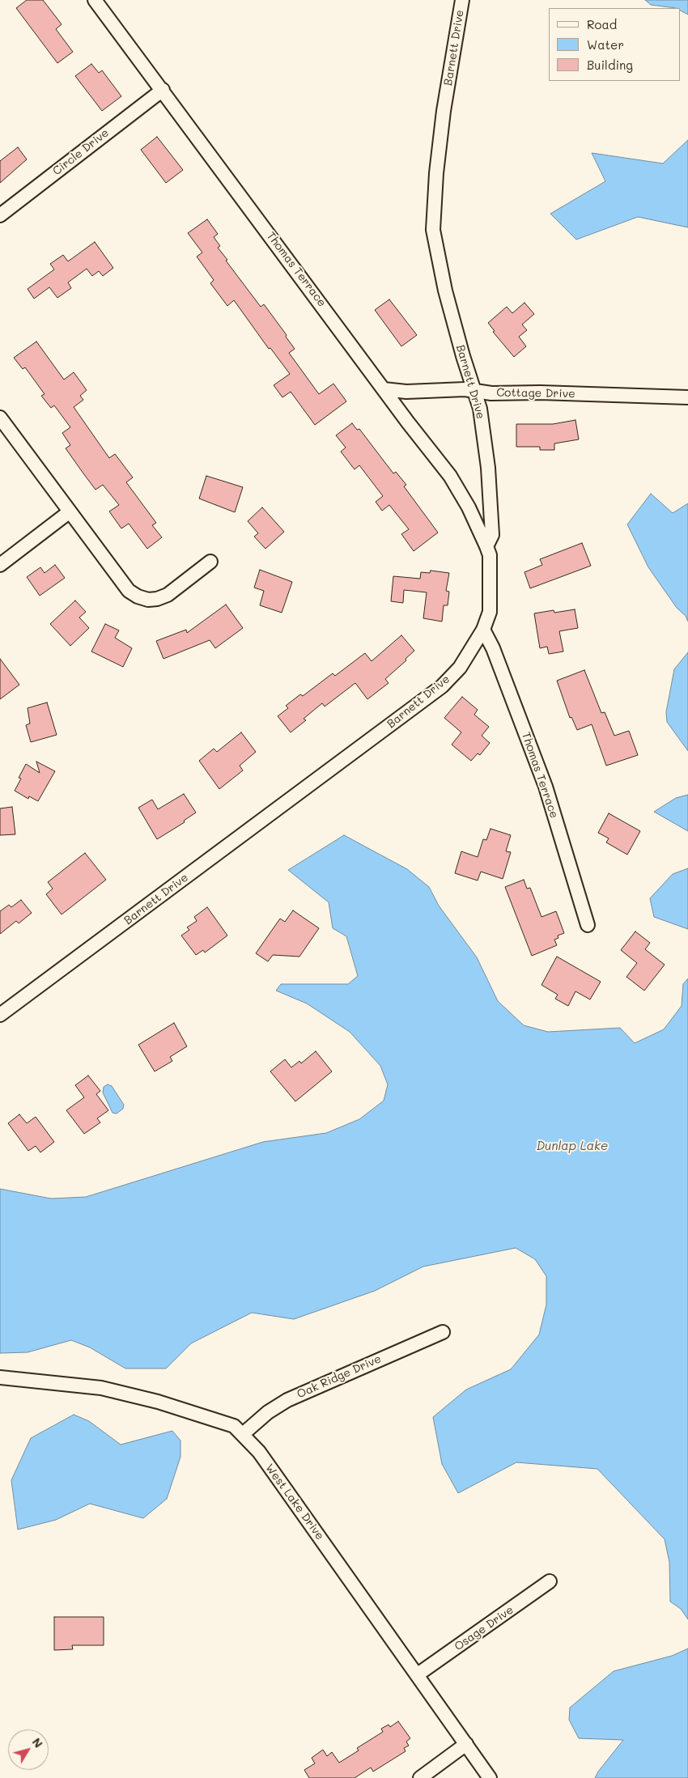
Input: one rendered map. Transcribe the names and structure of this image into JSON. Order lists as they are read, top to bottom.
{
  "streets": {
    "street": [
      "Barnett Drive",
      "Circle Drive",
      "Thomas Terrace",
      "Cottage Drive",
      "Oak Ridge Drive",
      "West Lake Drive",
      "Osage Drive"
    ]
  },
  "crossings": [
    ["Barnett Drive", "Thomas Terrace"],
    ["Barnett Drive", "Cottage Drive"],
    ["Circle Drive", "Thomas Terrace"],
    ["Thomas Terrace", "Cottage Drive"],
    ["Oak Ridge Drive", "West Lake Drive"],
    ["West Lake Drive", "Osage Drive"]
  ],
  "water": ["Dunlap Lake"],
  "legend": ["Road", "Water", "Building"],
  "north": "top right"
}
